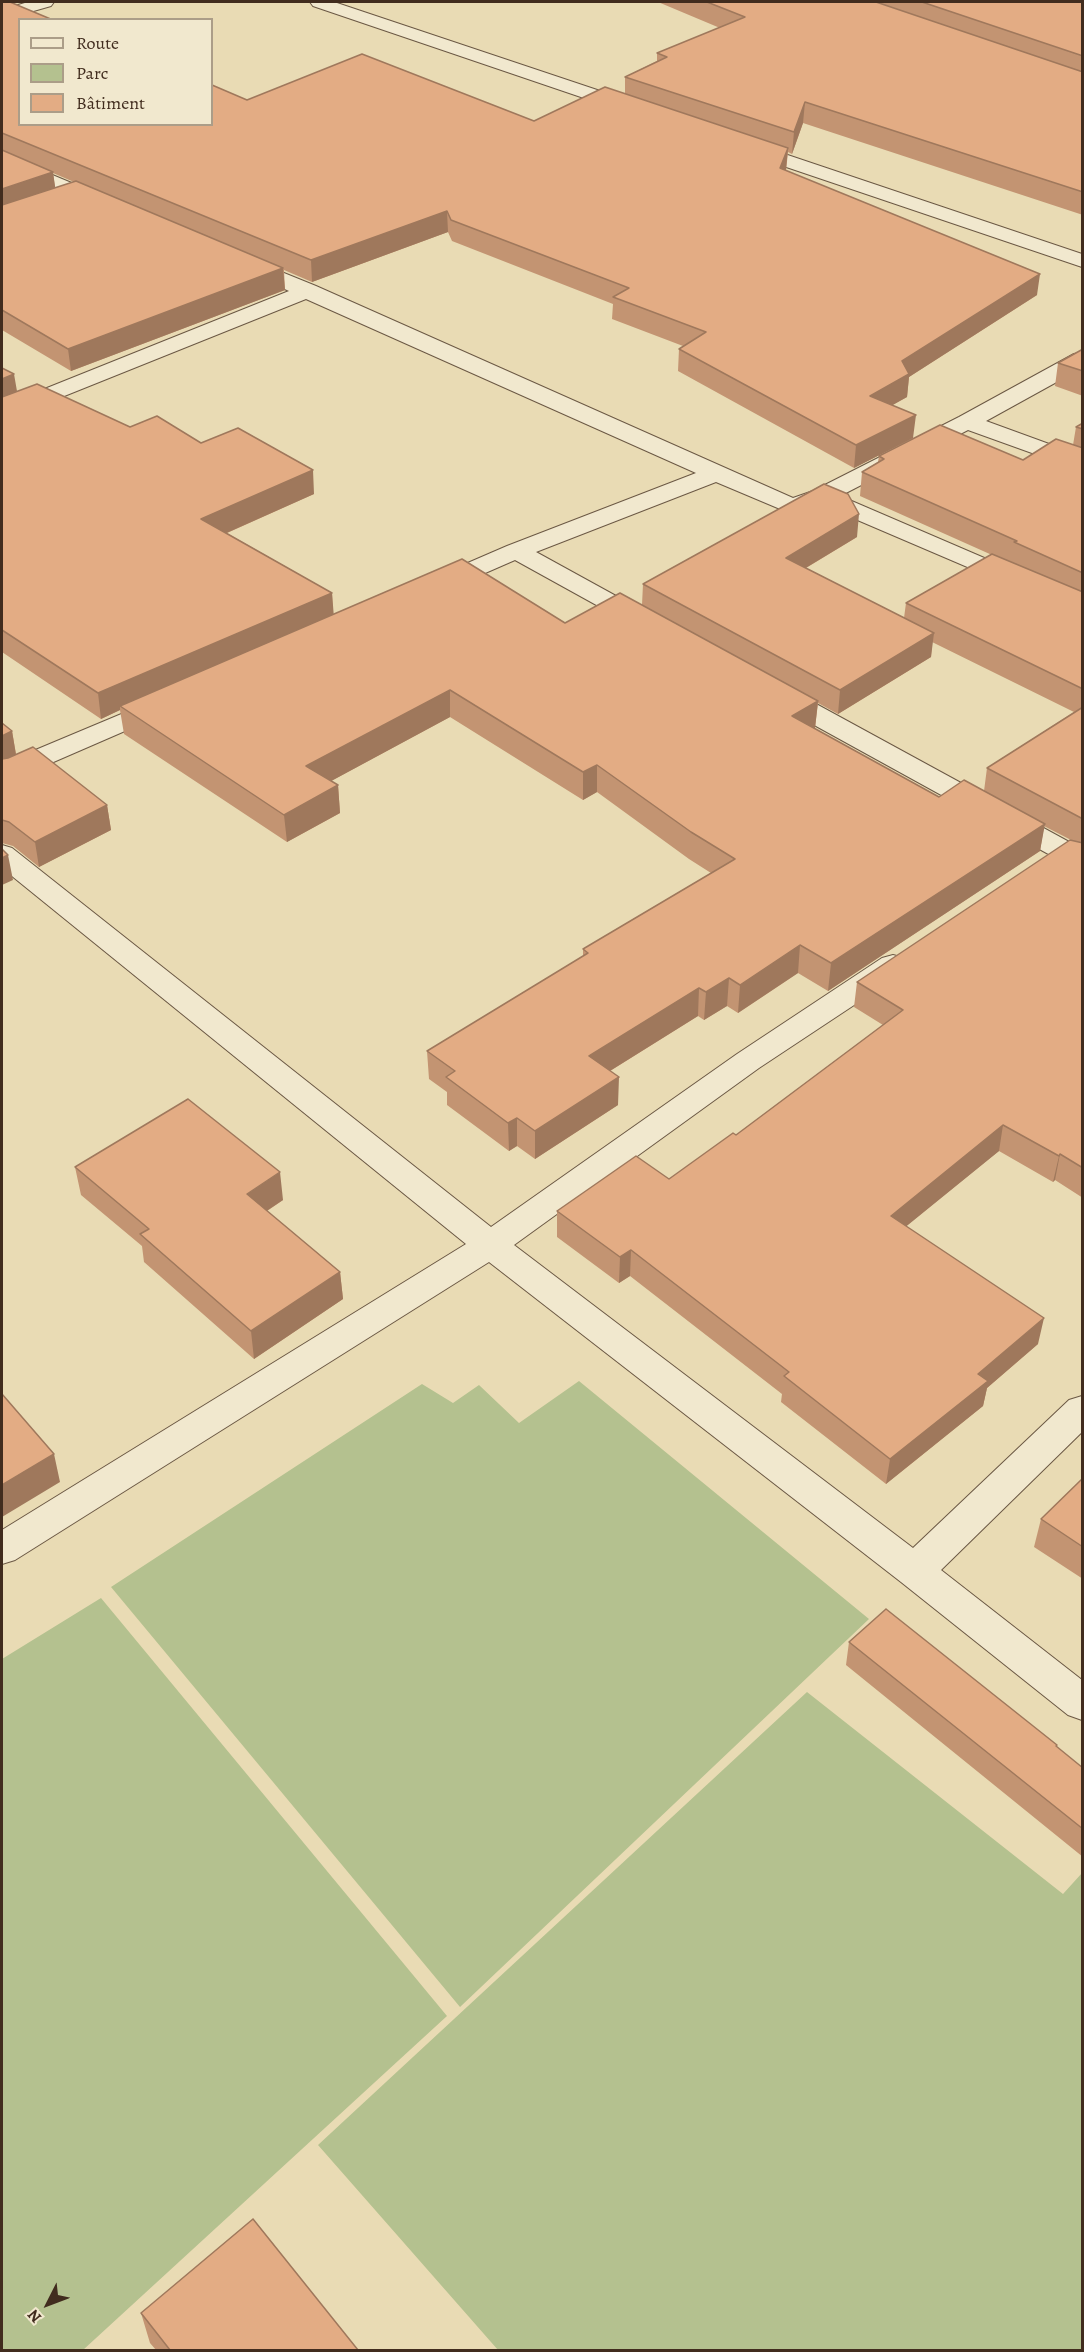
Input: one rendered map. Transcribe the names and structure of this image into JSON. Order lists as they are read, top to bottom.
{
  "legend": ["Route", "Parc", "Bâtiment"],
  "north": "bottom left"
}
